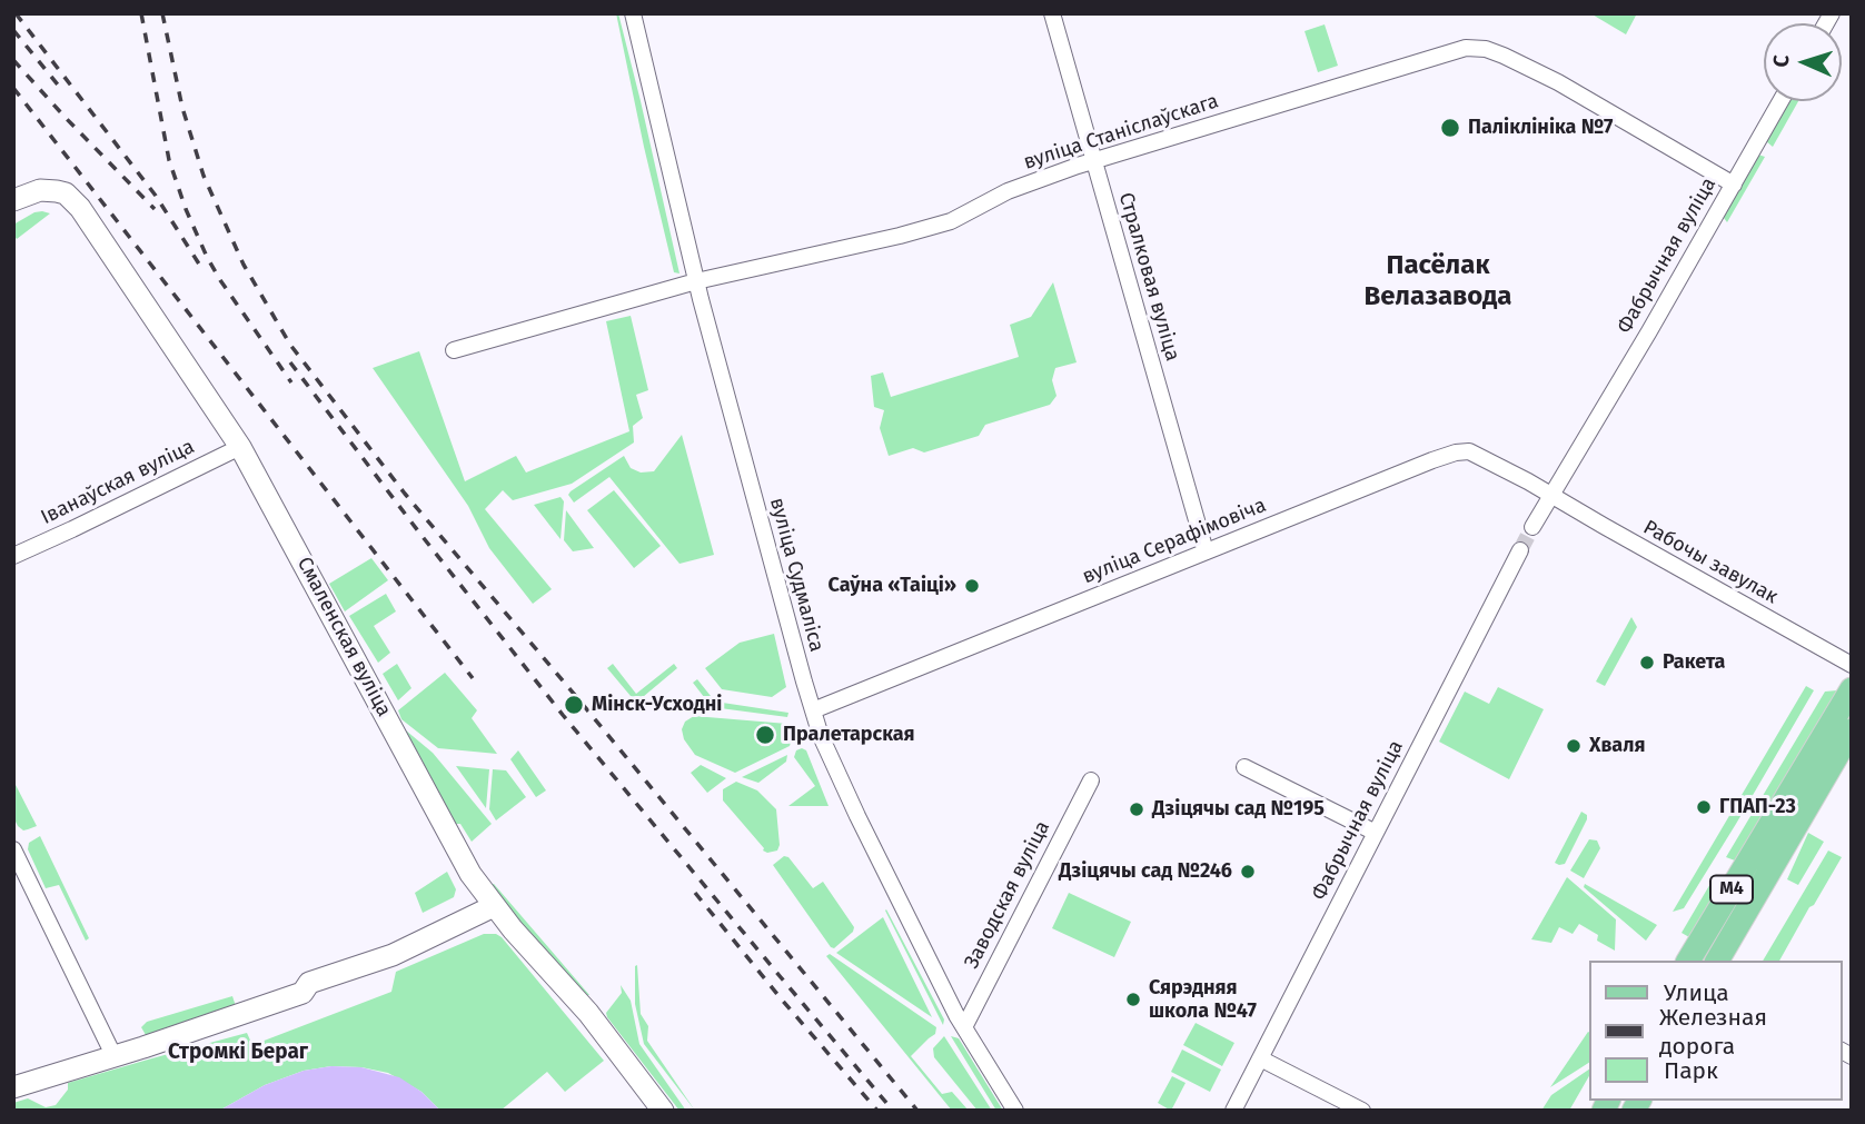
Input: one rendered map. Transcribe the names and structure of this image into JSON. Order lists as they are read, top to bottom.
{
  "streets": {
    "main road": ["Смаленская вуліца", "М4"],
    "street": [
      "вуліца Станіслаўскага",
      "Фабрычная вуліца",
      "Стралковая вуліца",
      "Іванаўская вуліца",
      "вуліца Серафімовіча",
      "Рабочы завулак",
      "вуліца Судмаліса",
      "Заводская вуліца"
    ]
  },
  "crossings": [
    ["вуліца Станіслаўскага", "Фабрычная вуліца"],
    ["вуліца Станіслаўскага", "Стралковая вуліца"],
    ["вуліца Станіслаўскага", "вуліца Судмаліса"],
    ["Фабрычная вуліца", "вуліца Серафімовіча"],
    ["Фабрычная вуліца", "Рабочы завулак"],
    ["Стралковая вуліца", "вуліца Серафімовіча"],
    ["Іванаўская вуліца", "Смаленская вуліца"],
    ["вуліца Серафімовіча", "Рабочы завулак"],
    ["вуліца Серафімовіча", "вуліца Судмаліса"],
    ["вуліца Судмаліса", "Заводская вуліца"]
  ],
  "districts": ["Пасёлак Велазавода", "Стромкі Бераг"],
  "places": [
    "Паліклініка №7",
    "Саўна «Таіці»",
    "Ракета",
    "Мінск-Усходні",
    "Пралетарская",
    "Хваля",
    "ГПАП-23",
    "Дзіцячы сад №195",
    "Дзіцячы сад №246",
    "Сярэдняя школа №47"
  ],
  "legend": ["Улица", "Железная дорога", "Парк"],
  "north": "left"
}
